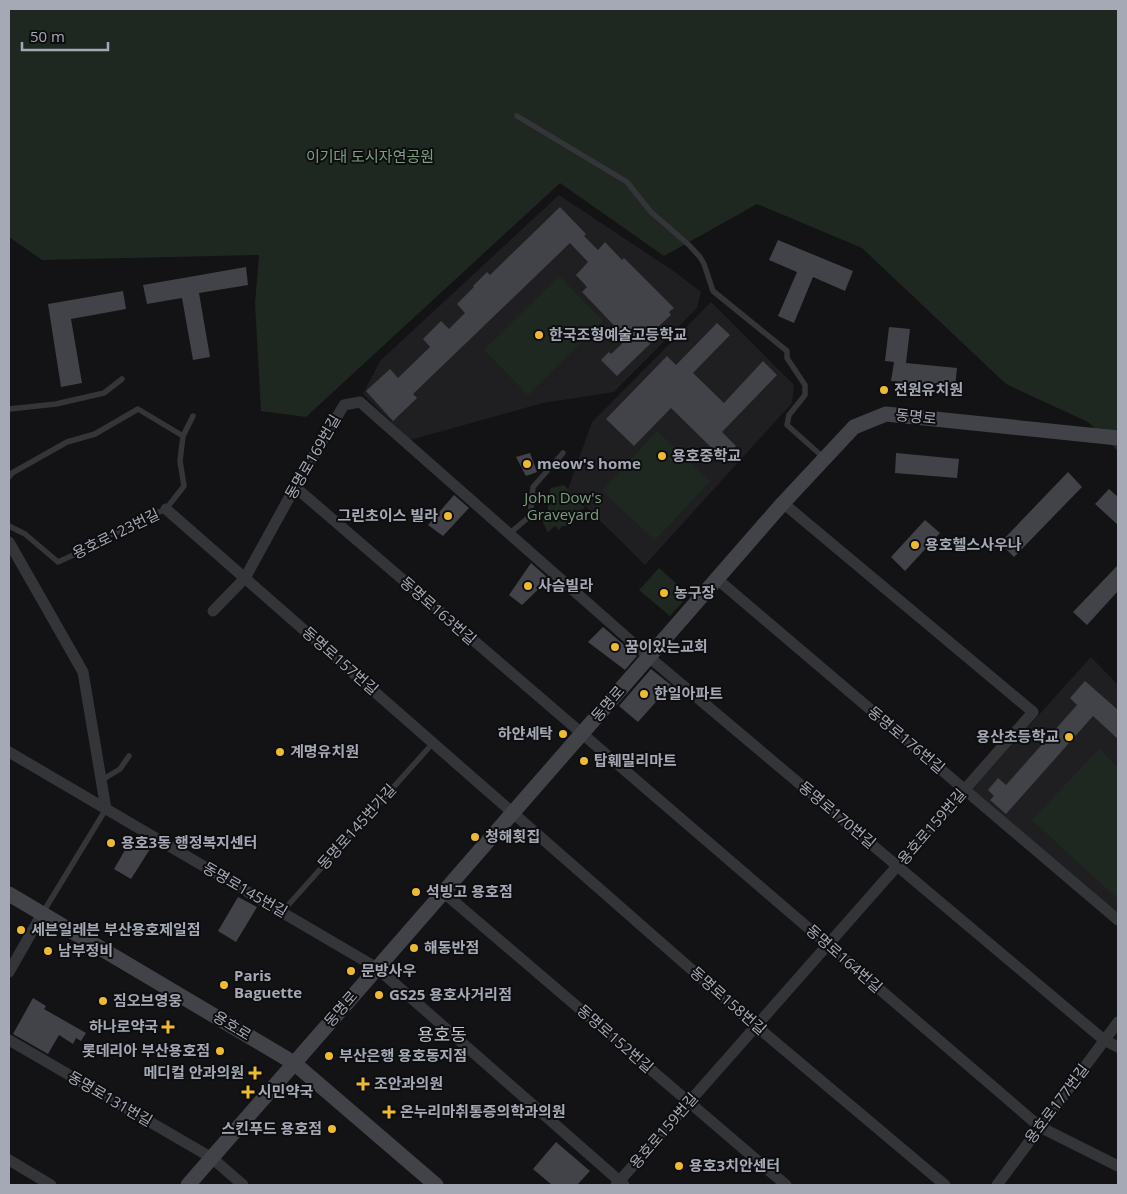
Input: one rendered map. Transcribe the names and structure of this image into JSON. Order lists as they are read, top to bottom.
{
  "streets": {
    "street": [
      "동명로",
      "동명로169번길",
      "동명로163번길",
      "동명로157번길",
      "동명로176번길",
      "동명로170번길",
      "용호로159번길",
      "동명로145번길",
      "동명로164번길",
      "동명로158번길",
      "용호로",
      "동명로152번길",
      "동명로131번길",
      "용호로177번길"
    ],
    "lane": ["용호로123번길", "동명로145번가길"]
  },
  "crossings": [
    ["동명로", "동명로169번길"],
    ["동명로", "동명로163번길"],
    ["동명로", "동명로157번길"],
    ["동명로", "동명로176번길"],
    ["동명로", "동명로170번길"],
    ["동명로", "용호로159번길"],
    ["동명로", "동명로145번길"],
    ["동명로", "동명로164번길"],
    ["동명로", "동명로158번길"],
    ["동명로", "용호로"],
    ["동명로", "동명로152번길"],
    ["동명로", "동명로131번길"],
    ["동명로169번길", "동명로163번길"],
    ["동명로169번길", "동명로157번길"],
    ["동명로169번길", "동명로170번길"],
    ["용호로123번길", "동명로157번길"],
    ["동명로163번길", "동명로164번길"],
    ["동명로157번길", "동명로145번가길"],
    ["동명로157번길", "동명로158번길"],
    ["동명로176번길", "용호로159번길"],
    ["동명로170번길", "용호로159번길"],
    ["동명로170번길", "용호로177번길"],
    ["동명로145번가길", "동명로145번길"],
    ["용호로159번길", "동명로145번길"],
    ["용호로159번길", "동명로164번길"],
    ["용호로159번길", "동명로158번길"],
    ["용호로159번길", "동명로152번길"],
    ["동명로164번길", "용호로177번길"]
  ],
  "districts": ["용호동"],
  "parks": ["이기대 도시자연공원", "John Dow's Graveyard"],
  "places": {
    "other": [
      "한국조형예술고등학교",
      "전원유치원",
      "용호중학교",
      "meow's home",
      "그린초이스 빌라",
      "용호헬스사우나",
      "사슴빌라",
      "농구장",
      "꿈이있는교회",
      "한일아파트",
      "하얀세탁",
      "용산초등학교",
      "계명유치원",
      "탑훼밀리마트",
      "청해횟집",
      "용호3동 행정복지센터",
      "석빙고 용호점",
      "세븐일레븐 부산용호제일점",
      "해동반점",
      "남부정비",
      "문방사우",
      "Paris Baguette",
      "GS25 용호사거리점",
      "짐오브영웅",
      "롯데리아 부산용호점",
      "부산은행 용호동지점",
      "스킨푸드 용호점",
      "용호3치안센터"
    ],
    "health": [
      "하나로약국",
      "메디컬 안과의원",
      "조안과의원",
      "시민약국",
      "온누리마취통증의학과의원"
    ]
  },
  "scale_bar": "50 m"
}
